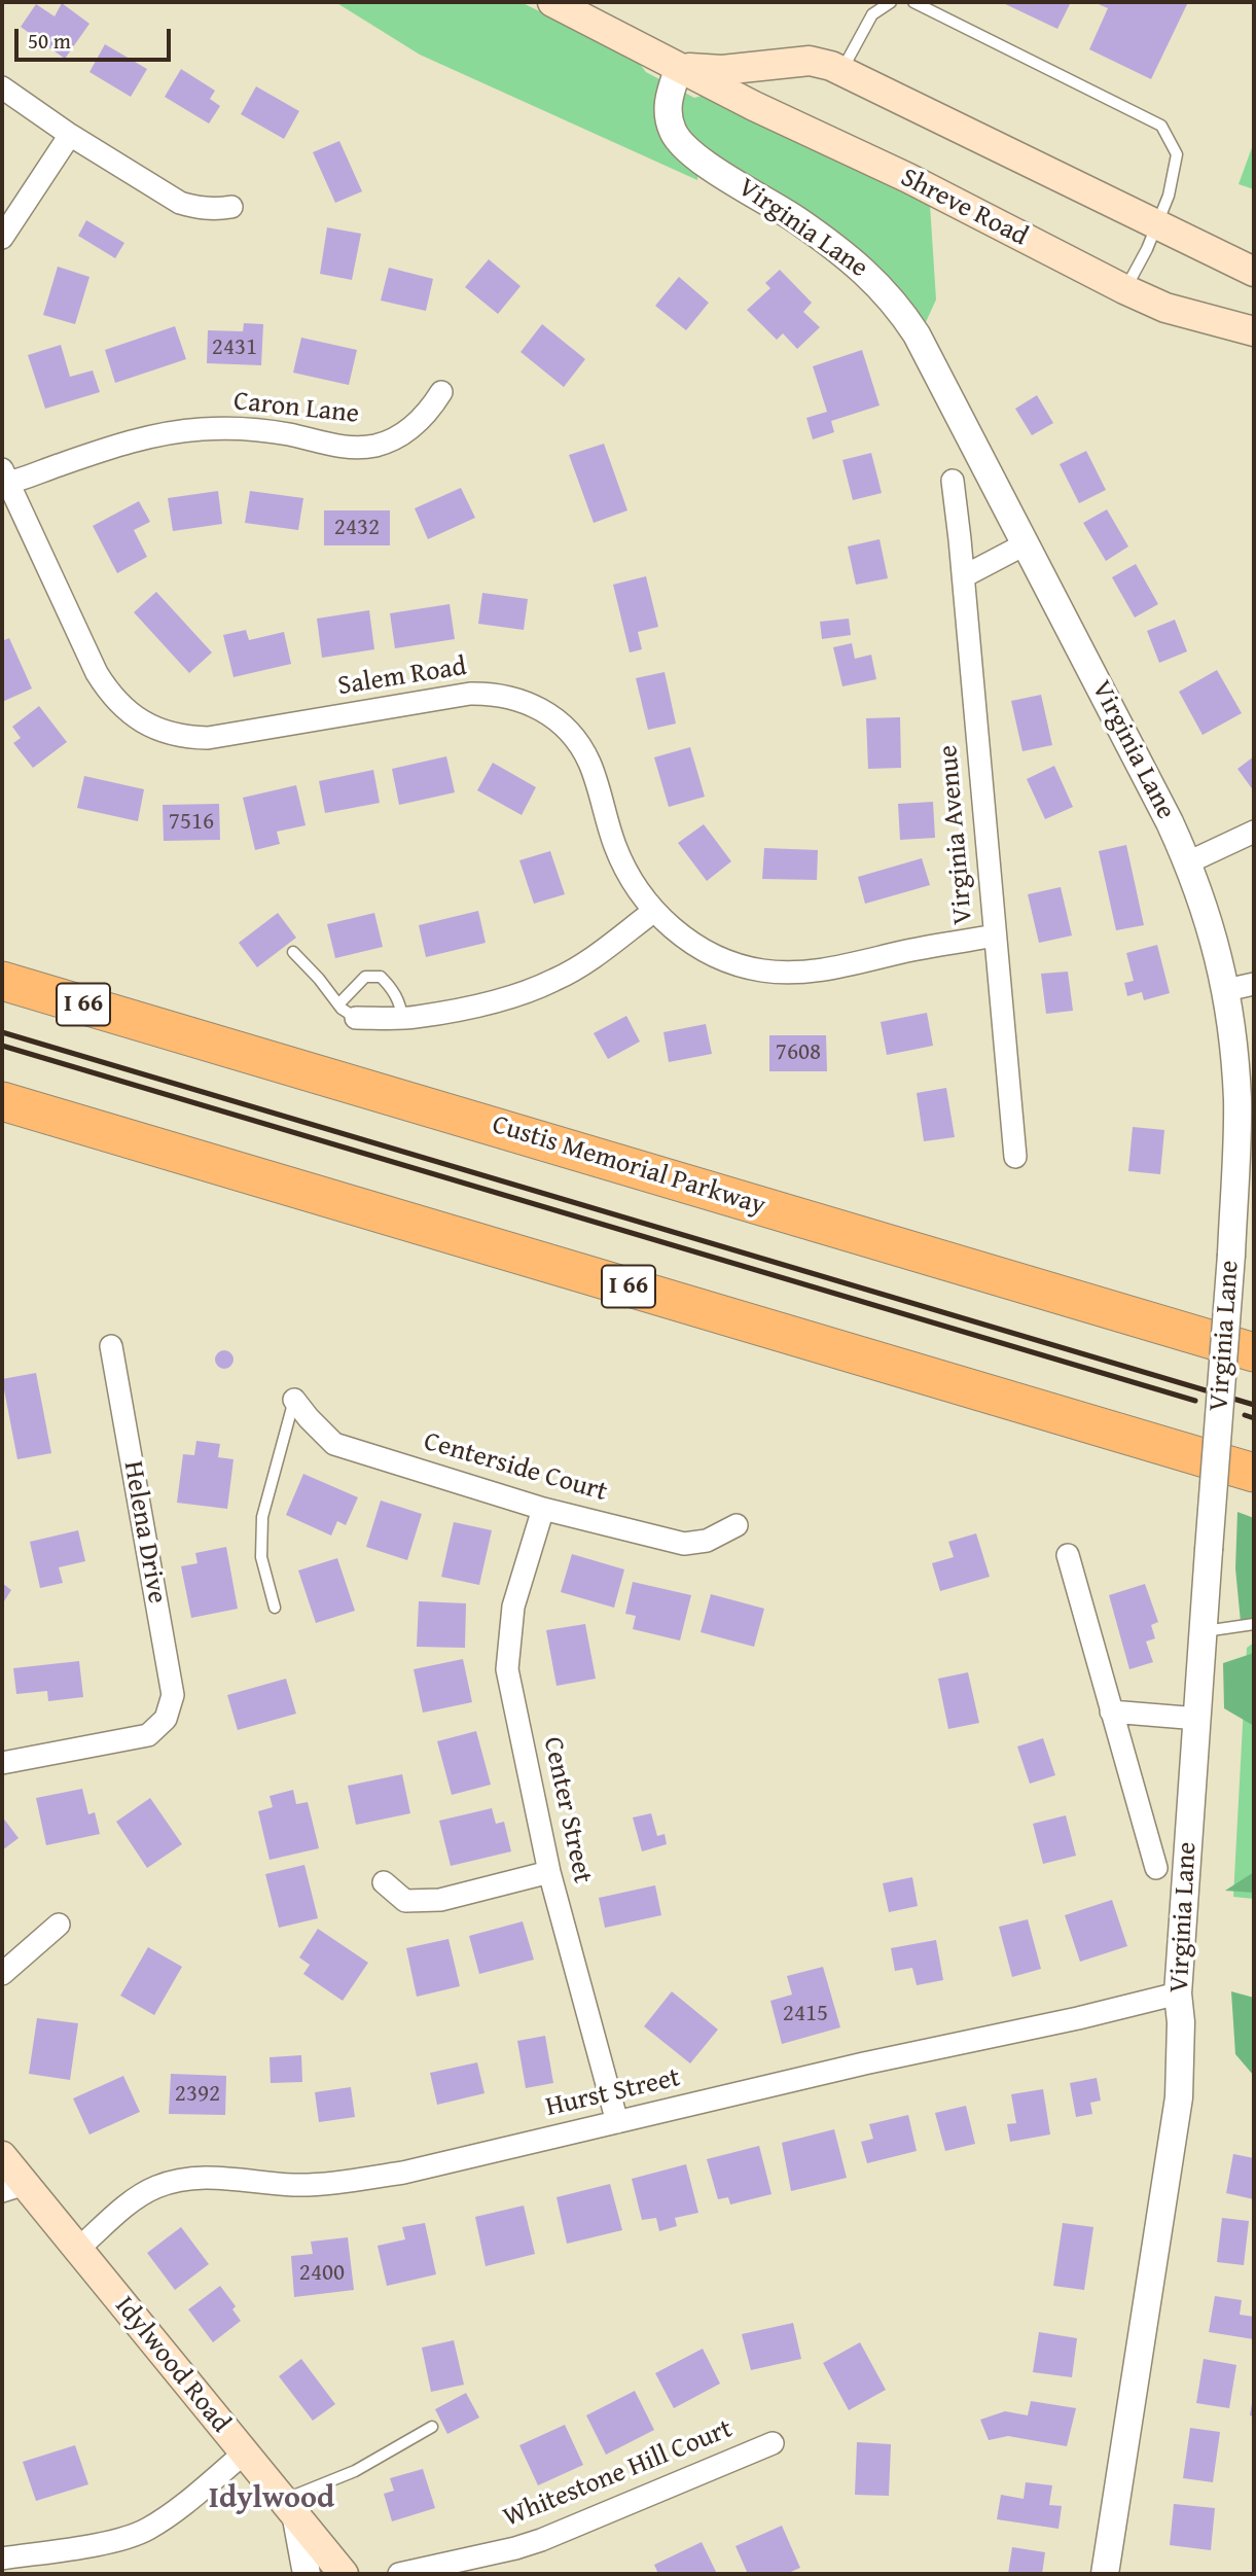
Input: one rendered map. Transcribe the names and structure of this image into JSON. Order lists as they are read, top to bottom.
{
  "streets": {
    "highway": ["I 66", "Custis Memorial Parkway"],
    "main road": ["Shreve Road", "Idylwood Road"],
    "street": [
      "Virginia Lane",
      "Caron Lane",
      "Salem Road",
      "Virginia Avenue",
      "Centerside Court",
      "Helena Drive",
      "Center Street",
      "Hurst Street",
      "Whitestone Hill Court"
    ]
  },
  "crossings": [
    ["Shreve Road", "Virginia Lane"],
    ["Virginia Lane", "Hurst Street"],
    ["Caron Lane", "Salem Road"],
    ["Salem Road", "Virginia Avenue"],
    ["Centerside Court", "Center Street"],
    ["Center Street", "Hurst Street"],
    ["Hurst Street", "Idylwood Road"]
  ],
  "districts": ["Idylwood"],
  "house_numbers": [
    "2431",
    "2432",
    "7516",
    "7608",
    "2415",
    "2392",
    "2400"
  ],
  "scale_bar": "50 m"
}
